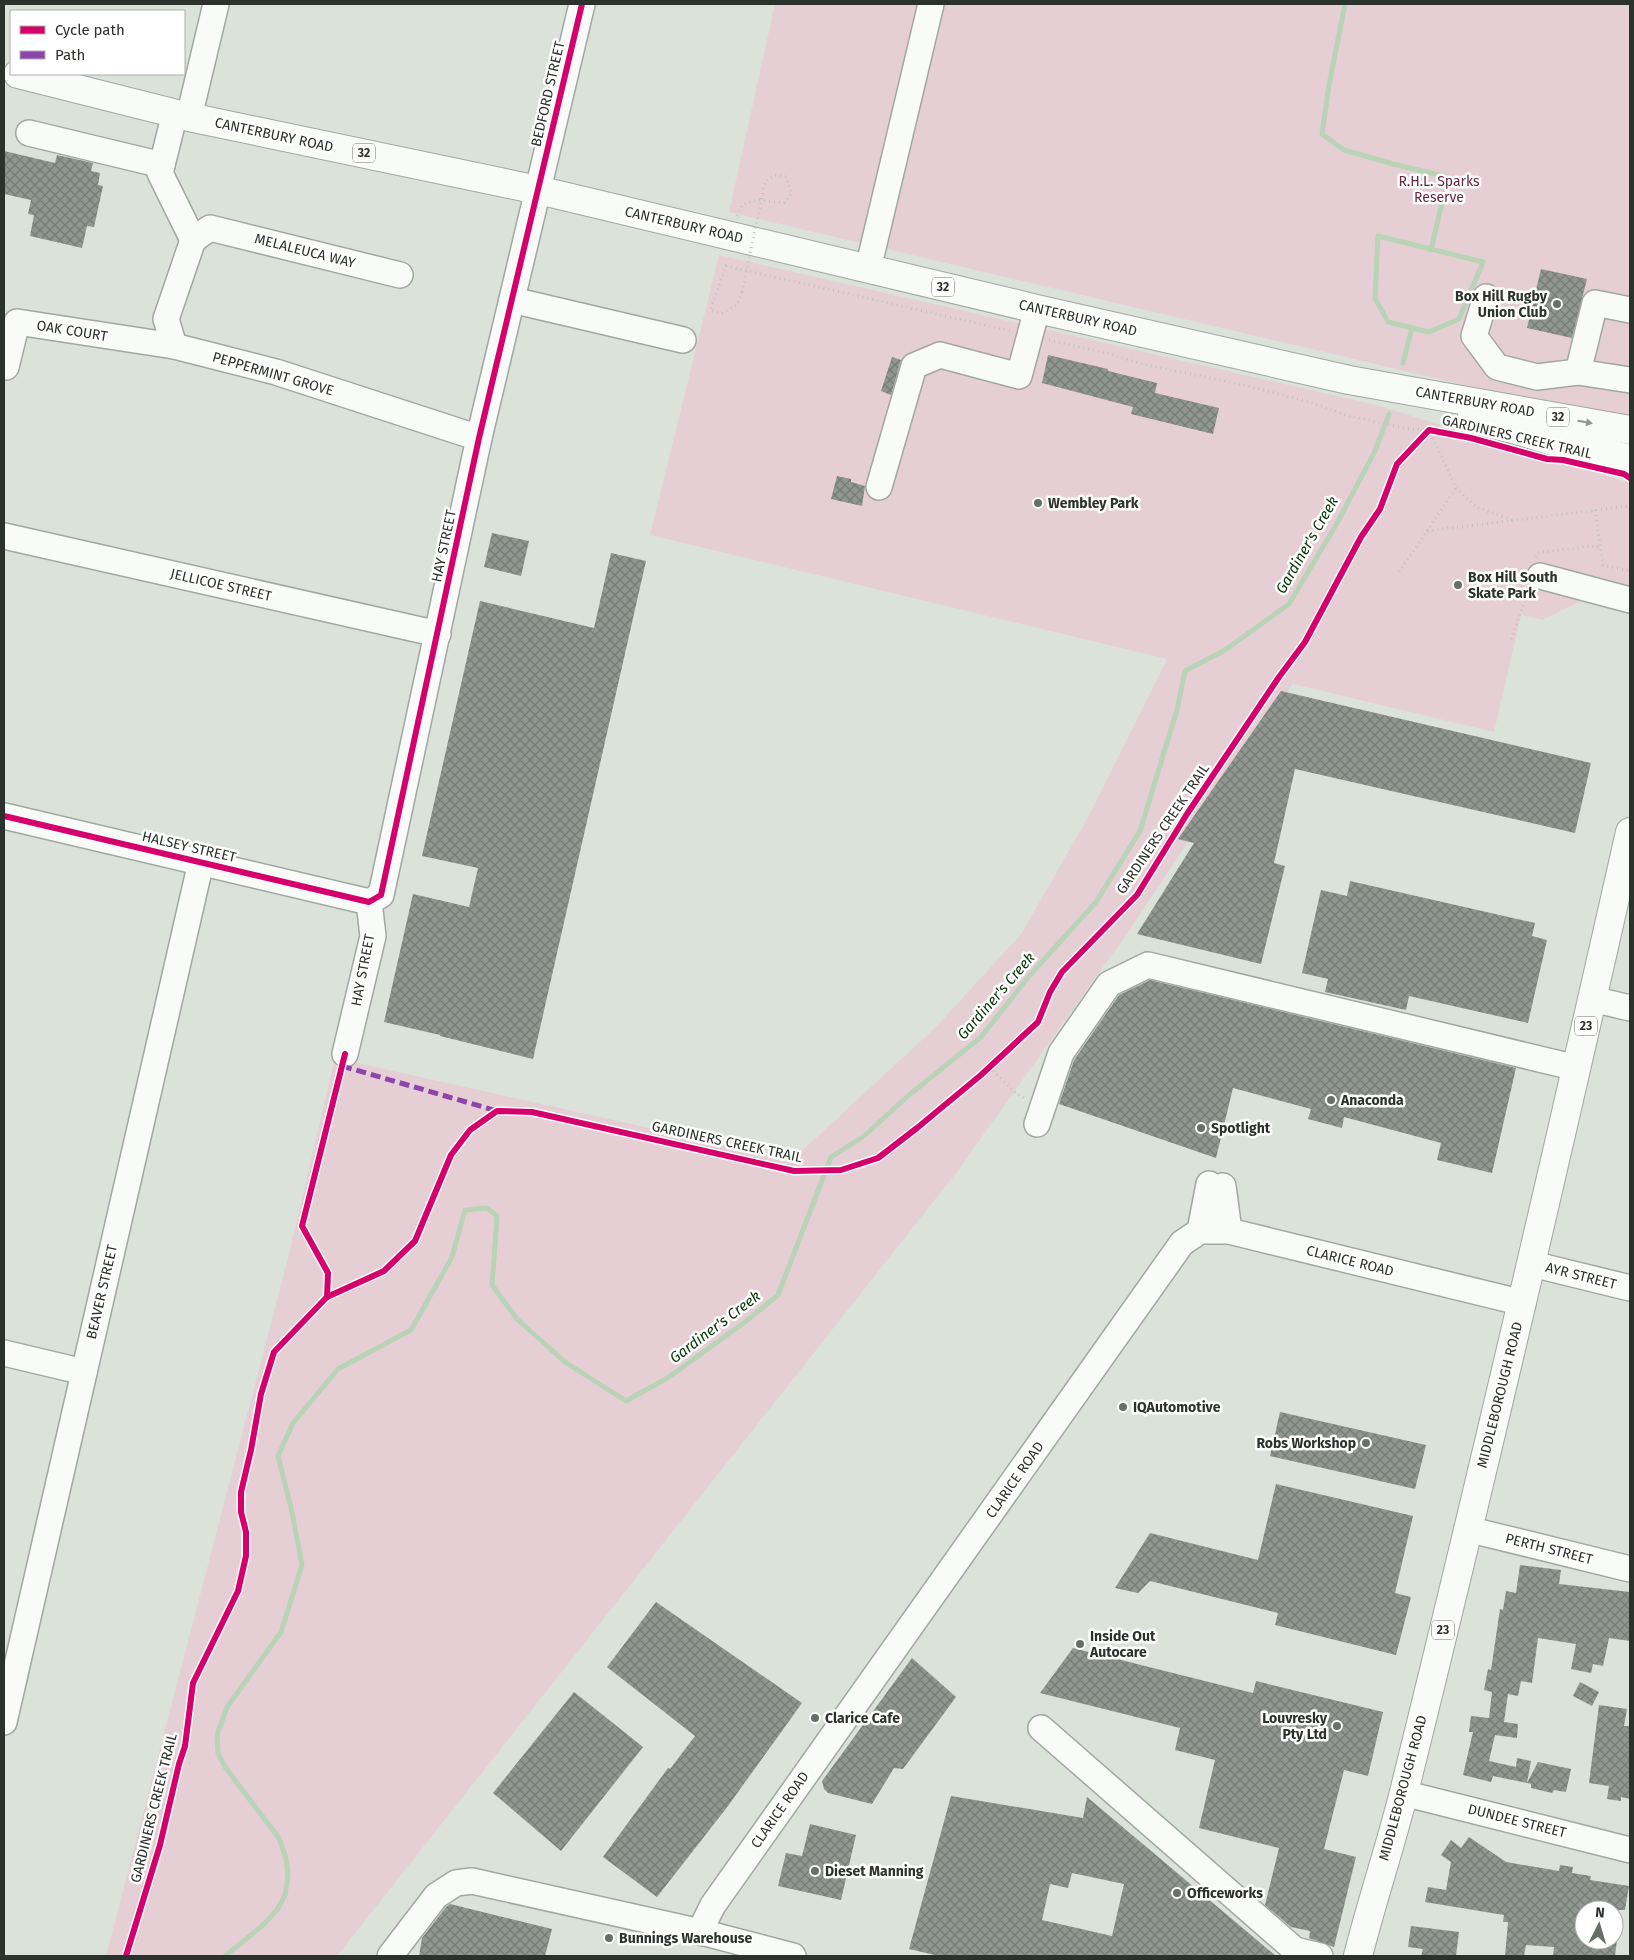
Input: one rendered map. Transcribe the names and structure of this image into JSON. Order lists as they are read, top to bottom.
{
  "streets": {
    "main road": [
      "CANTERBURY ROAD",
      "32",
      "23",
      "MIDDLEBOROUGH ROAD"
    ],
    "street": [
      "BEDFORD STREET",
      "MELALEUCA WAY",
      "OAK COURT",
      "PEPPERMINT GROVE",
      "HAY STREET",
      "JELLICOE STREET",
      "HALSEY STREET",
      "CLARICE ROAD",
      "AYR STREET",
      "BEAVER STREET",
      "PERTH STREET",
      "DUNDEE STREET"
    ],
    "cycle path": ["GARDINERS CREEK TRAIL"]
  },
  "crossings": [
    ["BEDFORD STREET", "CANTERBURY ROAD"],
    ["BEDFORD STREET", "HAY STREET"],
    ["CANTERBURY ROAD", "HAY STREET"],
    ["OAK COURT", "PEPPERMINT GROVE"],
    ["PEPPERMINT GROVE", "HAY STREET"],
    ["HAY STREET", "JELLICOE STREET"],
    ["HAY STREET", "HALSEY STREET"],
    ["HALSEY STREET", "BEAVER STREET"],
    ["CLARICE ROAD", "MIDDLEBOROUGH ROAD"],
    ["AYR STREET", "MIDDLEBOROUGH ROAD"],
    ["MIDDLEBOROUGH ROAD", "PERTH STREET"],
    ["MIDDLEBOROUGH ROAD", "DUNDEE STREET"]
  ],
  "water": ["Gardiner's Creek"],
  "parks": ["R.H.L. Sparks Reserve"],
  "places": [
    "Box Hill Rugby Union Club",
    "Wembley Park",
    "Box Hill South Skate Park",
    "Anaconda",
    "Spotlight",
    "IQAutomotive",
    "Robs Workshop",
    "Inside Out Autocare",
    "Clarice Cafe",
    "Louvresky Pty Ltd",
    "Dieset Manning",
    "Officeworks",
    "Bunnings Warehouse"
  ],
  "legend": ["Cycle path", "Path"],
  "north": "top"
}
